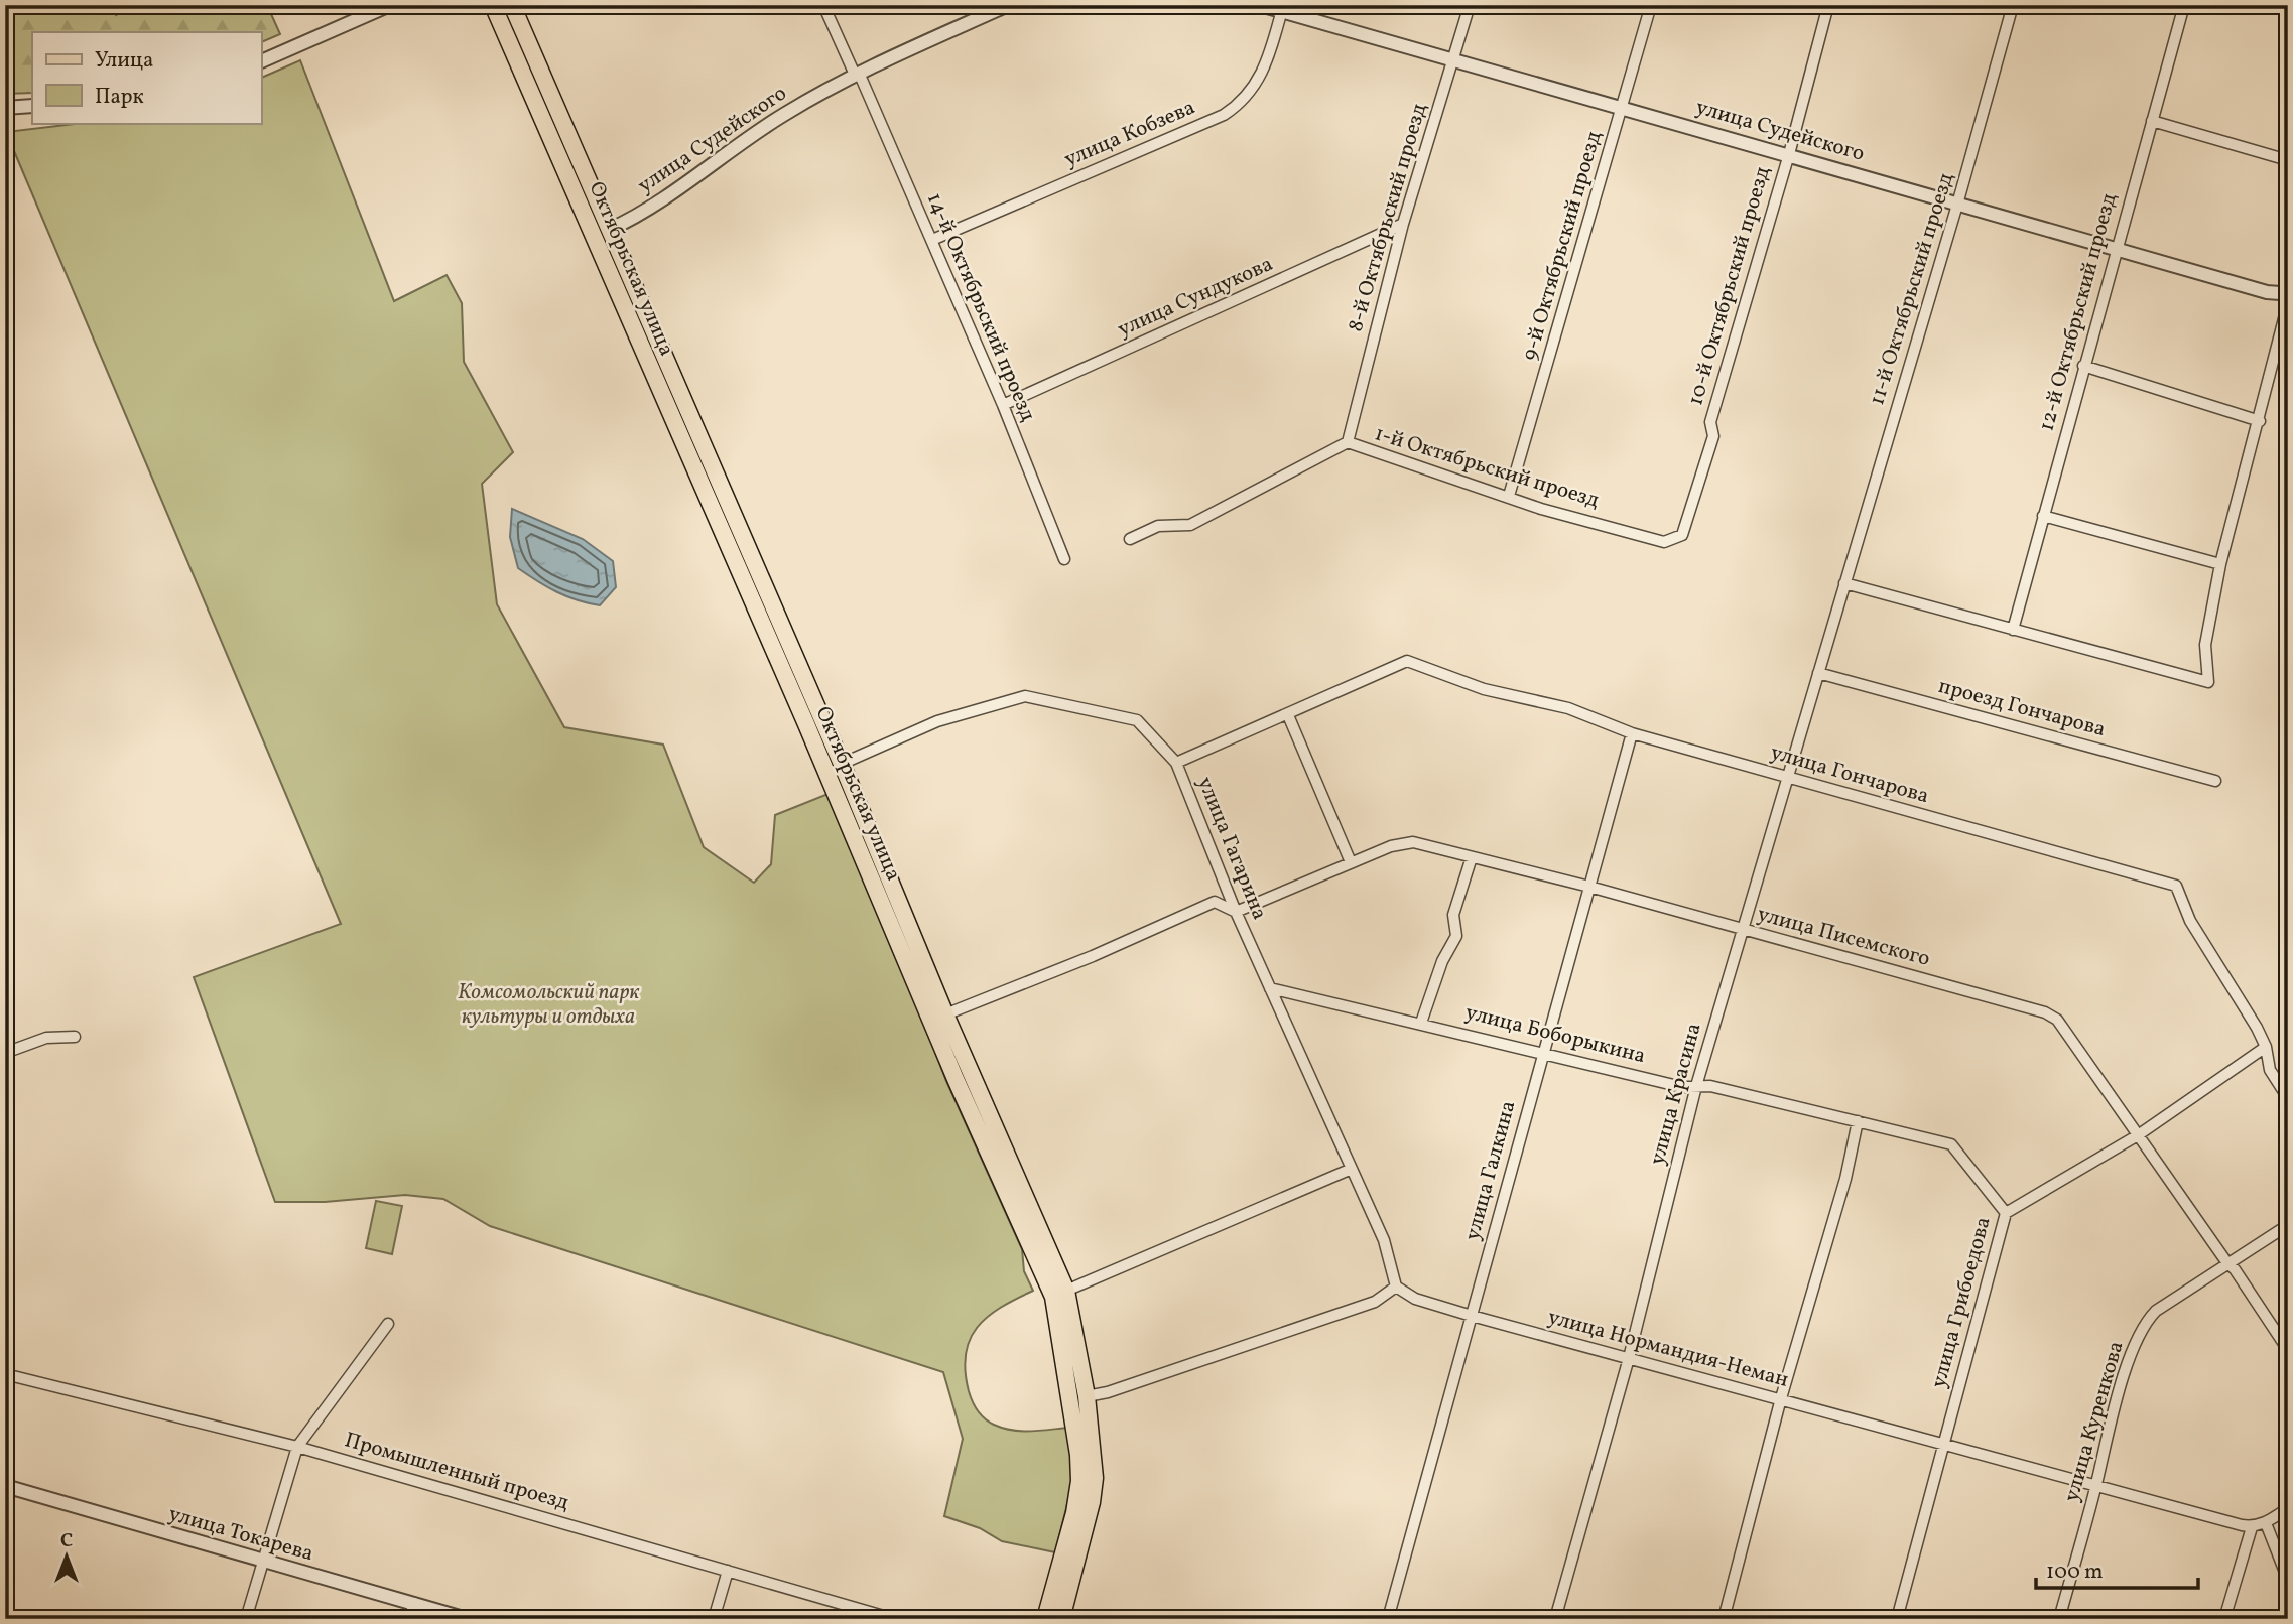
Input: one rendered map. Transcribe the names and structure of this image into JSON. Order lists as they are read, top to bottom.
{
  "streets": {
    "main road": ["улица Судейского", "Октябрьская улица"],
    "street": [
      "улица Кобзева",
      "8-й Октябрьский проезд",
      "9-й Октябрьский проезд",
      "10-й Октябрьский проезд",
      "11-й Октябрьский проезд",
      "улица Сундукова",
      "14-й Октябрьский проезд",
      "12-й Октябрьский проезд",
      "1-й Октябрьский проезд",
      "проезд Гончарова",
      "улица Гончарова",
      "улица Гагарина",
      "улица Писемского",
      "улица Боборыкина",
      "улица Красина",
      "улица Галкина",
      "улица Грибоедова",
      "улица Нормандия-Неман",
      "улица Куренкова",
      "Промышленный проезд",
      "улица Токарева"
    ]
  },
  "crossings": [
    ["улица Судейского", "улица Кобзева"],
    ["улица Судейского", "8-й Октябрьский проезд"],
    ["улица Судейского", "9-й Октябрьский проезд"],
    ["улица Судейского", "Октябрьская улица"],
    ["улица Судейского", "10-й Октябрьский проезд"],
    ["улица Судейского", "11-й Октябрьский проезд"],
    ["улица Судейского", "14-й Октябрьский проезд"],
    ["улица Судейского", "12-й Октябрьский проезд"],
    ["улица Кобзева", "14-й Октябрьский проезд"],
    ["8-й Октябрьский проезд", "улица Сундукова"],
    ["8-й Октябрьский проезд", "1-й Октябрьский проезд"],
    ["9-й Октябрьский проезд", "1-й Октябрьский проезд"],
    ["Октябрьская улица", "улица Гагарина"],
    ["10-й Октябрьский проезд", "1-й Октябрьский проезд"],
    ["11-й Октябрьский проезд", "улица Красина"],
    ["улица Сундукова", "14-й Октябрьский проезд"],
    ["проезд Гончарова", "улица Красина"],
    ["улица Гончарова", "улица Гагарина"],
    ["улица Гончарова", "улица Красина"],
    ["улица Гончарова", "улица Галкина"],
    ["улица Гончарова", "улица Грибоедова"],
    ["улица Гагарина", "улица Писемского"],
    ["улица Гагарина", "улица Боборыкина"],
    ["улица Гагарина", "улица Нормандия-Неман"],
    ["улица Писемского", "улица Красина"],
    ["улица Писемского", "улица Галкина"],
    ["улица Писемского", "улица Грибоедова"],
    ["улица Писемского", "улица Куренкова"],
    ["улица Боборыкина", "улица Красина"],
    ["улица Боборыкина", "улица Галкина"],
    ["улица Боборыкина", "улица Грибоедова"],
    ["улица Красина", "улица Нормандия-Неман"],
    ["улица Галкина", "улица Нормандия-Неман"],
    ["улица Грибоедова", "улица Нормандия-Неман"],
    ["улица Нормандия-Неман", "улица Куренкова"]
  ],
  "parks": ["Комсомольский парк культуры и отдыха"],
  "legend": ["Улица", "Парк"],
  "scale_bar": "100 m",
  "north": "top"
}
